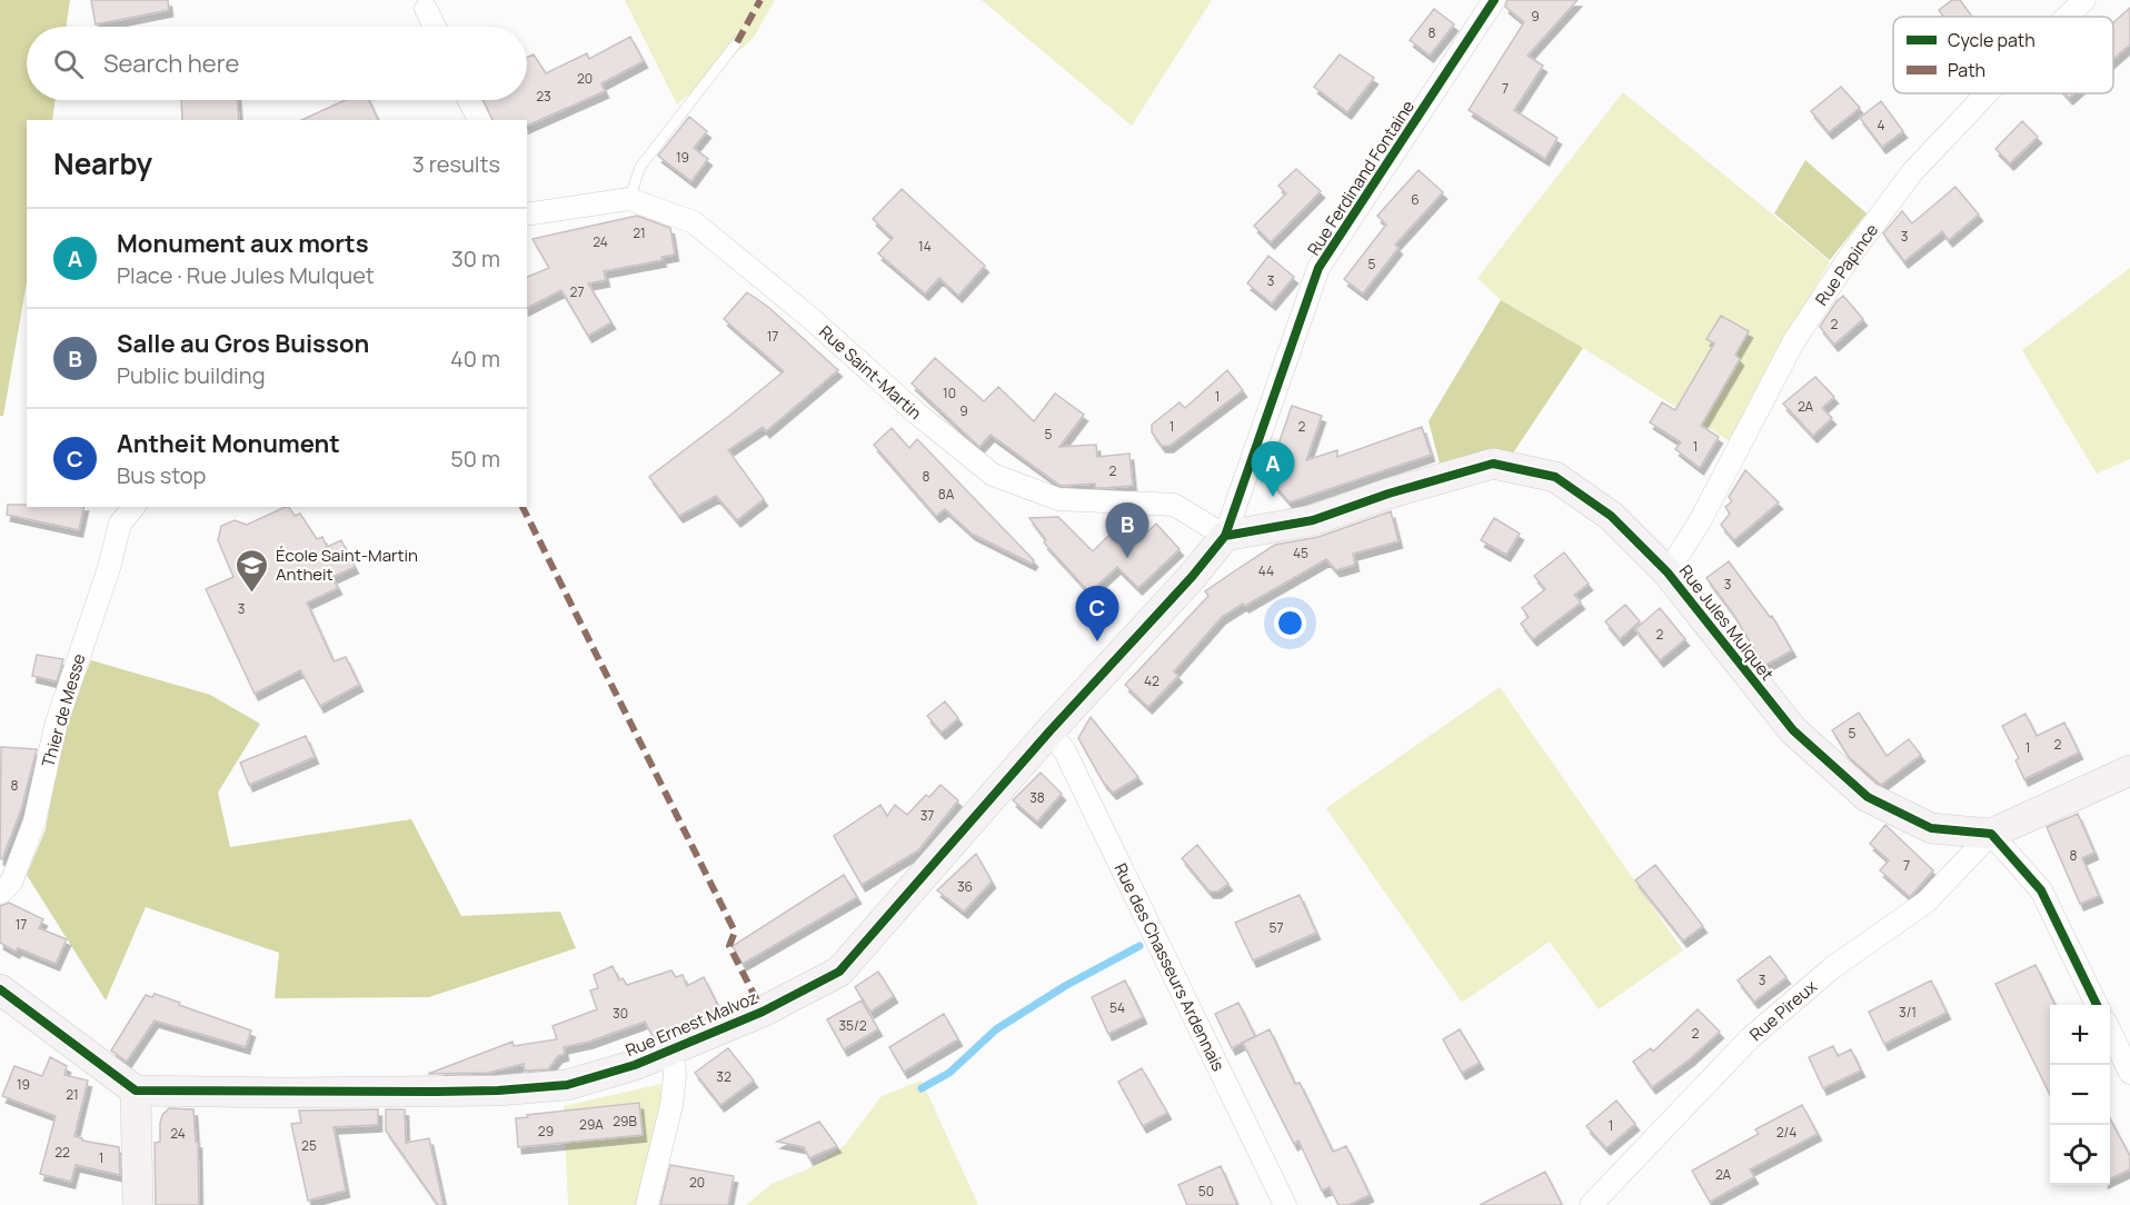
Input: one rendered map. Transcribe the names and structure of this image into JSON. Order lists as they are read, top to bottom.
{
  "streets": {
    "street": [
      "Rue Ferdinand Fontaine",
      "Rue Papince",
      "Rue Saint-Martin",
      "Rue Jules Mulquet",
      "Thier de Messe",
      "Rue des Chasseurs Ardennais",
      "Rue Pireux",
      "Rue Ernest Malvoz"
    ]
  },
  "crossings": [
    ["Rue Ferdinand Fontaine", "Rue Saint-Martin"],
    ["Rue Ferdinand Fontaine", "Rue Jules Mulquet"],
    ["Rue Ferdinand Fontaine", "Rue Ernest Malvoz"],
    ["Rue Papince", "Rue Jules Mulquet"],
    ["Rue Saint-Martin", "Rue Jules Mulquet"],
    ["Rue Saint-Martin", "Rue Ernest Malvoz"],
    ["Rue Jules Mulquet", "Rue Pireux"],
    ["Rue Jules Mulquet", "Rue Ernest Malvoz"],
    ["Rue des Chasseurs Ardennais", "Rue Ernest Malvoz"]
  ],
  "places": {
    "school or university": ["École Saint-Martin Antheit"]
  },
  "house_numbers": [
    "9",
    "8",
    "20",
    "7",
    "23",
    "4",
    "19",
    "6",
    "21",
    "3",
    "24",
    "14",
    "5",
    "3",
    "27",
    "2",
    "17",
    "10",
    "1",
    "2A",
    "9",
    "1",
    "2",
    "5",
    "1",
    "2",
    "8",
    "8A",
    "45",
    "44",
    "3",
    "3",
    "2",
    "42",
    "5",
    "2",
    "1",
    "8",
    "38",
    "37",
    "8",
    "7",
    "36",
    "17",
    "57",
    "3",
    "54",
    "3/1",
    "30",
    "35/2",
    "2",
    "32",
    "19",
    "21",
    "29B",
    "29A",
    "1",
    "29",
    "2/4",
    "24",
    "25",
    "22",
    "1",
    "2A",
    "20",
    "50"
  ],
  "legend": ["Cycle path", "Path"],
  "page": {
    "search": "Search here",
    "heading": ["Nearby", "3 results"],
    "list": [
      {
        "mark": "A",
        "name": "Monument aux morts",
        "note": "Place · Rue Jules Mulquet",
        "value": "30 m"
      },
      {
        "mark": "B",
        "name": "Salle au Gros Buisson",
        "note": "Public building",
        "value": "40 m"
      },
      {
        "mark": "C",
        "name": "Antheit Monument",
        "note": "Bus stop",
        "value": "50 m"
      }
    ],
    "pins": ["A", "B", "C"],
    "map_buttons": ["+", "−"]
  }
}
